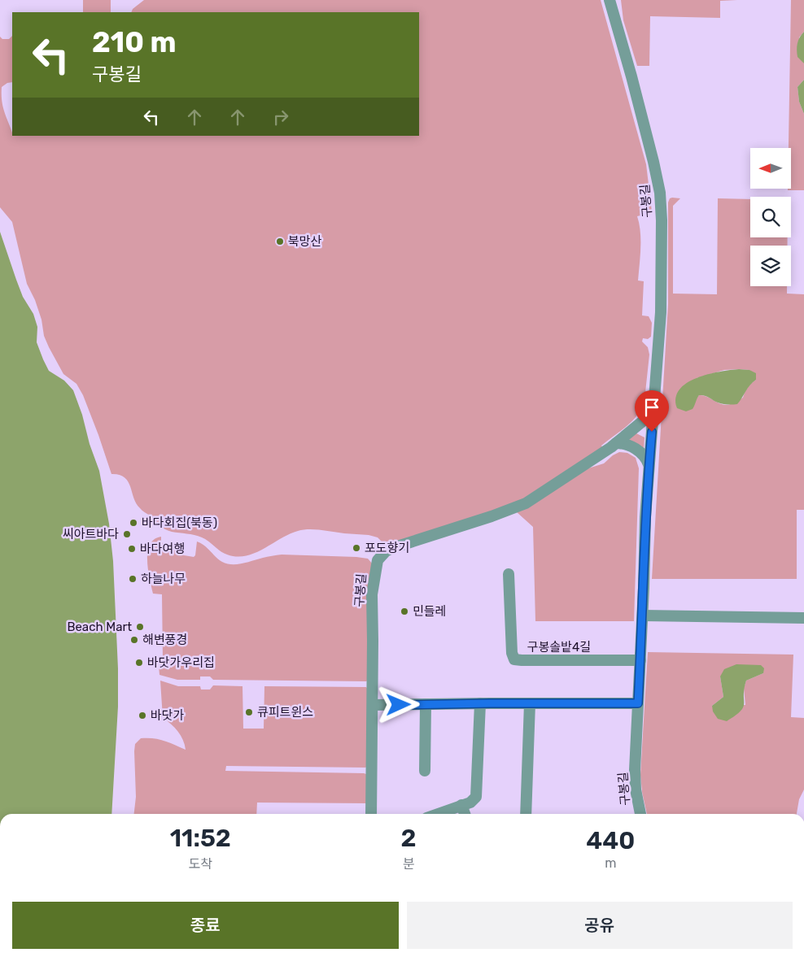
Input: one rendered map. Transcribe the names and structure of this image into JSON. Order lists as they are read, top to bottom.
{
  "streets": {
    "street": ["구봉길", "구봉솔밭4길"]
  },
  "crossings": [
    ["구봉길", "구봉솔밭4길"]
  ],
  "places": [
    "북망산",
    "바다회집(북동)",
    "씨아트바다",
    "포도향기",
    "바다여행",
    "하늘나무",
    "민들레",
    "Beach Mart",
    "해변풍경",
    "바닷가우리집",
    "큐피트윈스",
    "바닷가"
  ],
  "north": "left",
  "page": {
    "turn": ["210 m", "구봉길"],
    "eta": [
      "11:52",
      "도착",
      "2",
      "분",
      "440",
      "m"
    ],
    "buttons": ["종료", "공유"]
  }
}
